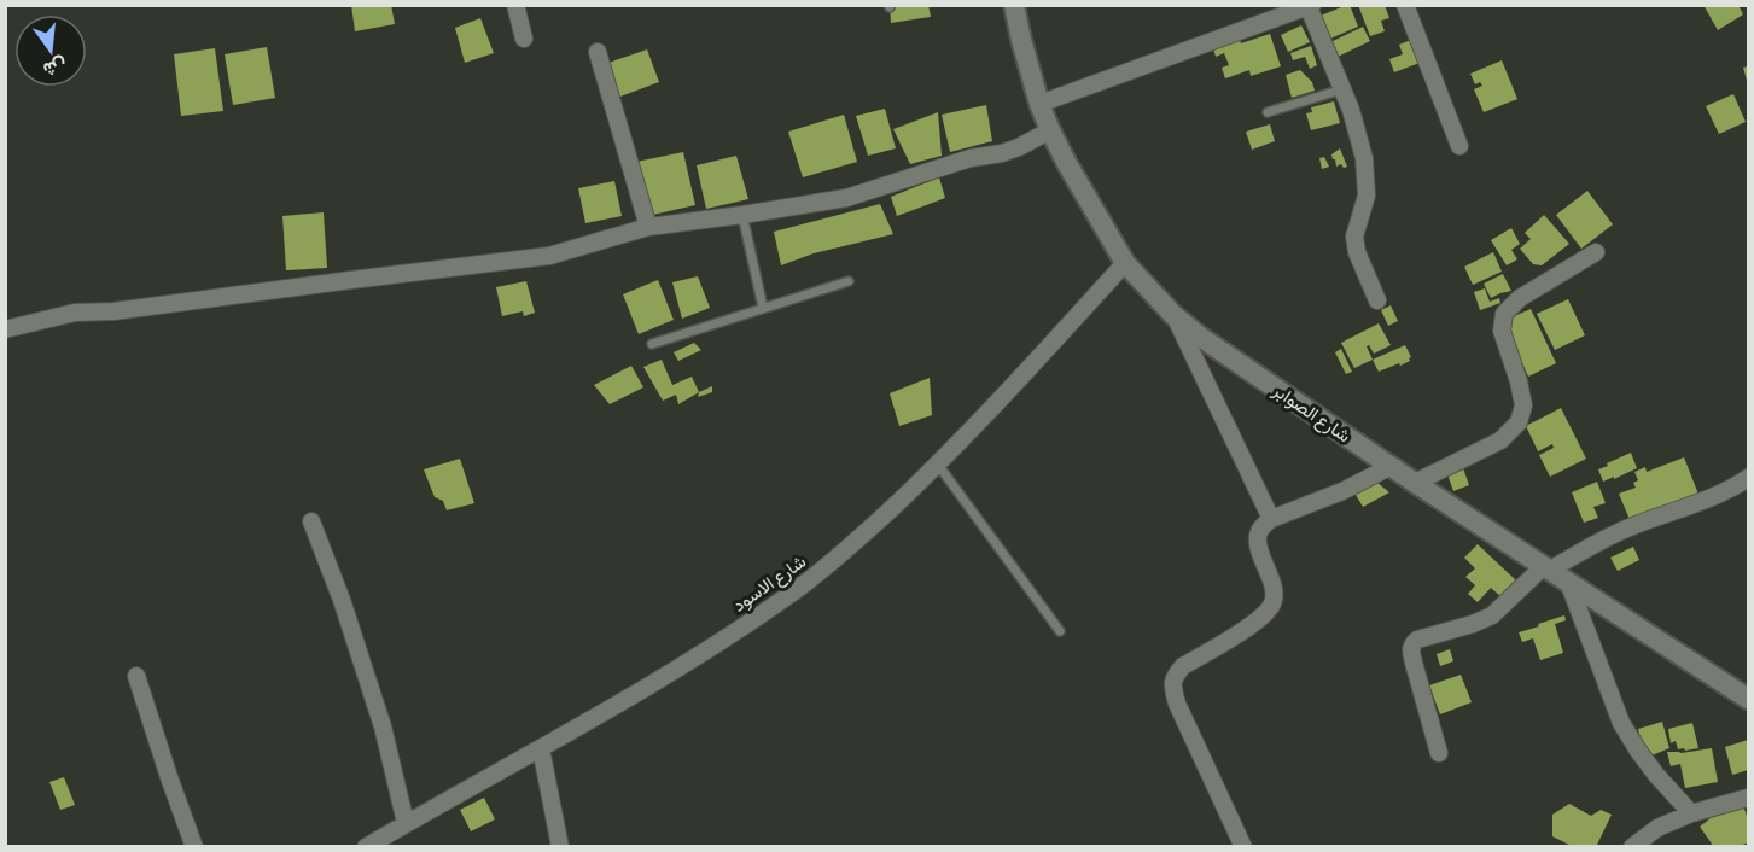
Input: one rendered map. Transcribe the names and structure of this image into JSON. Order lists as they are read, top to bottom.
{
  "streets": {
    "street": ["شارع الصوابر", "شارع الاسود"]
  },
  "crossings": [
    ["شارع الصوابر", "شارع الاسود"]
  ],
  "north": "bottom"
}
